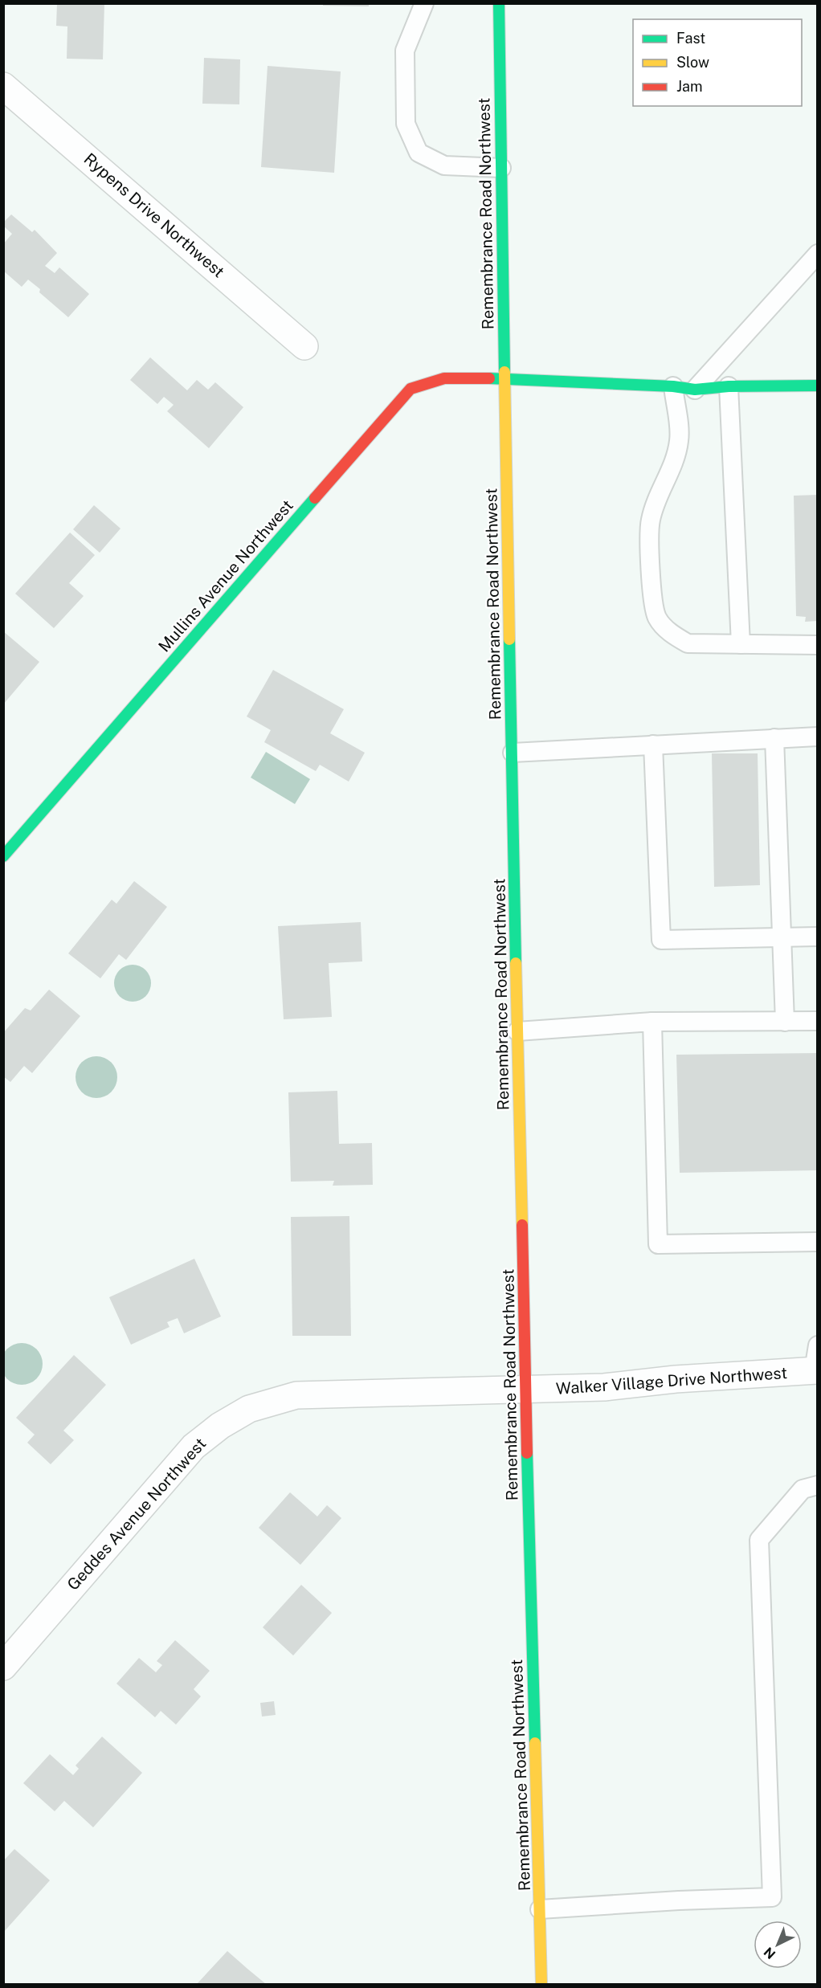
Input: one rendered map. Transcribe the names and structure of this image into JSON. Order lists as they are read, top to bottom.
{
  "streets": {
    "main road": ["Remembrance Road Northwest", "Mullins Avenue Northwest"],
    "street": ["Rypens Drive Northwest", "Walker Village Drive Northwest", "Geddes Avenue Northwest"]
  },
  "crossings": [
    ["Remembrance Road Northwest", "Mullins Avenue Northwest"],
    ["Remembrance Road Northwest", "Walker Village Drive Northwest"],
    ["Remembrance Road Northwest", "Geddes Avenue Northwest"],
    ["Walker Village Drive Northwest", "Geddes Avenue Northwest"]
  ],
  "legend": ["Fast", "Slow", "Jam"],
  "north": "bottom left"
}
